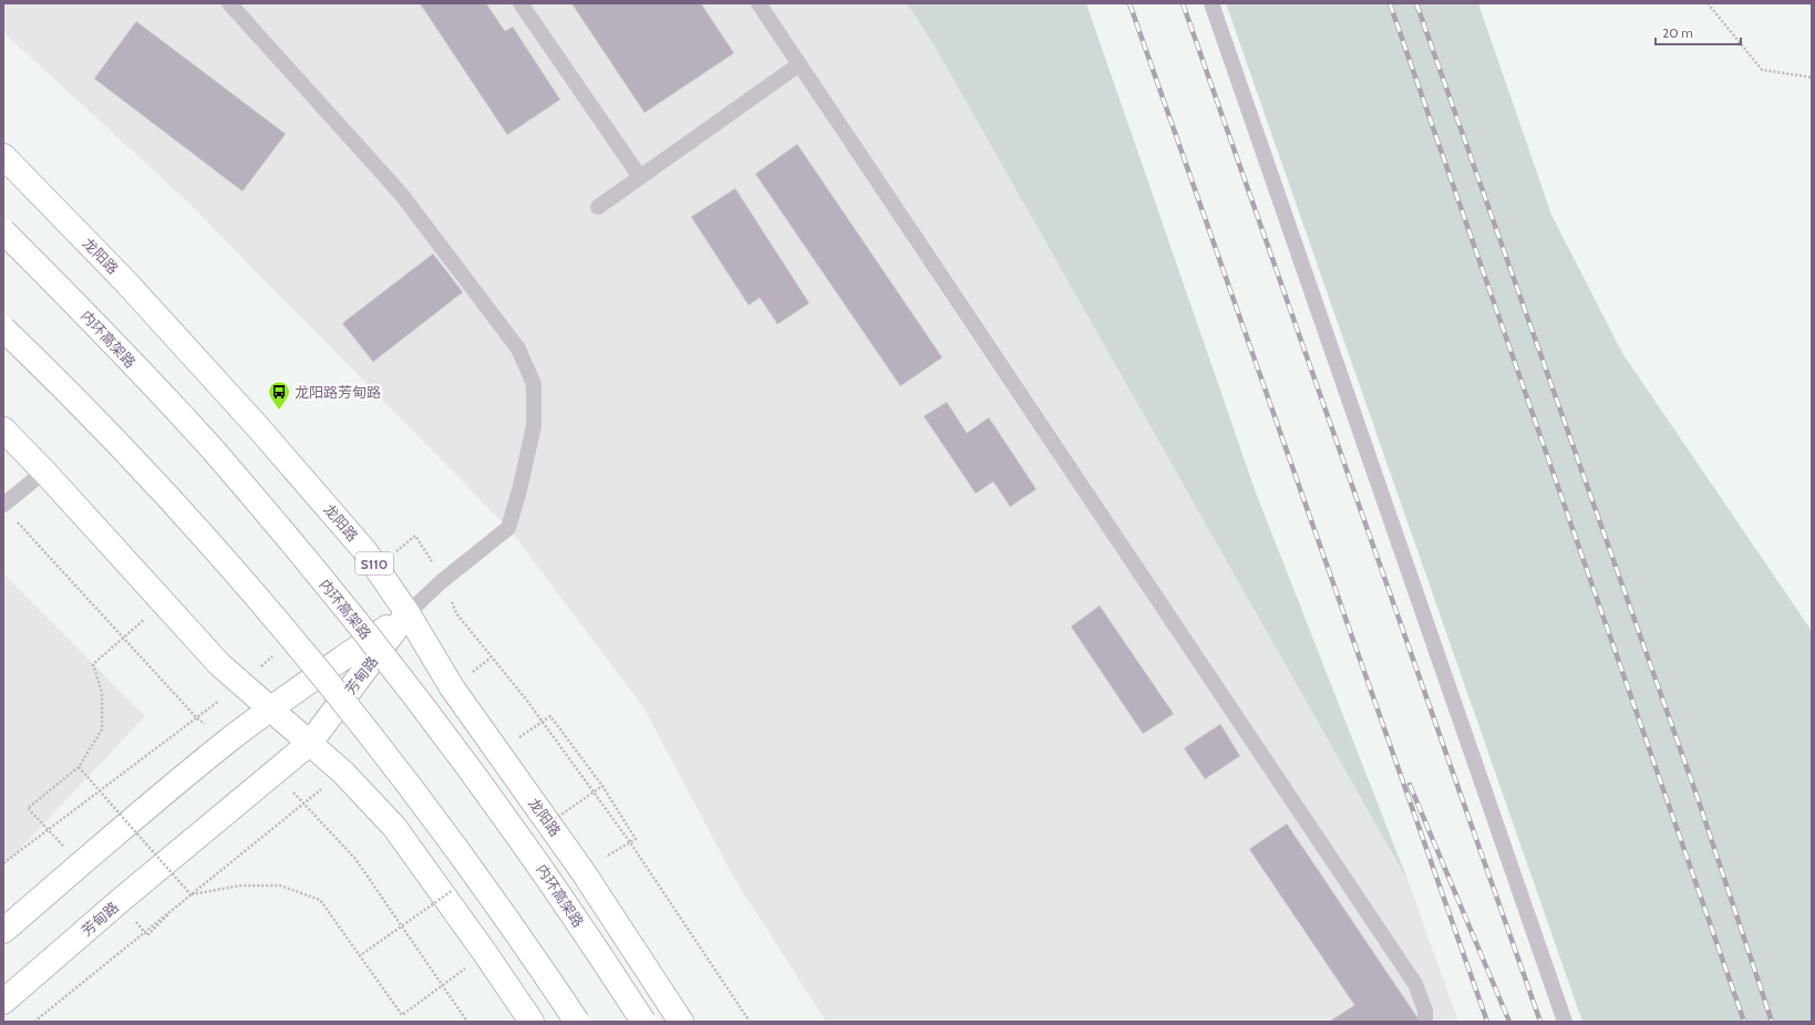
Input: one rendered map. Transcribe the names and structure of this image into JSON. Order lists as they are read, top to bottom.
{
  "streets": {
    "main road": [
      "龙阳路",
      "内环高架路",
      "S110",
      "芳甸路"
    ]
  },
  "crossings": [
    ["龙阳路", "芳甸路"]
  ],
  "places": {
    "bus stop": ["龙阳路芳甸路"]
  },
  "scale_bar": "20 m"
}
